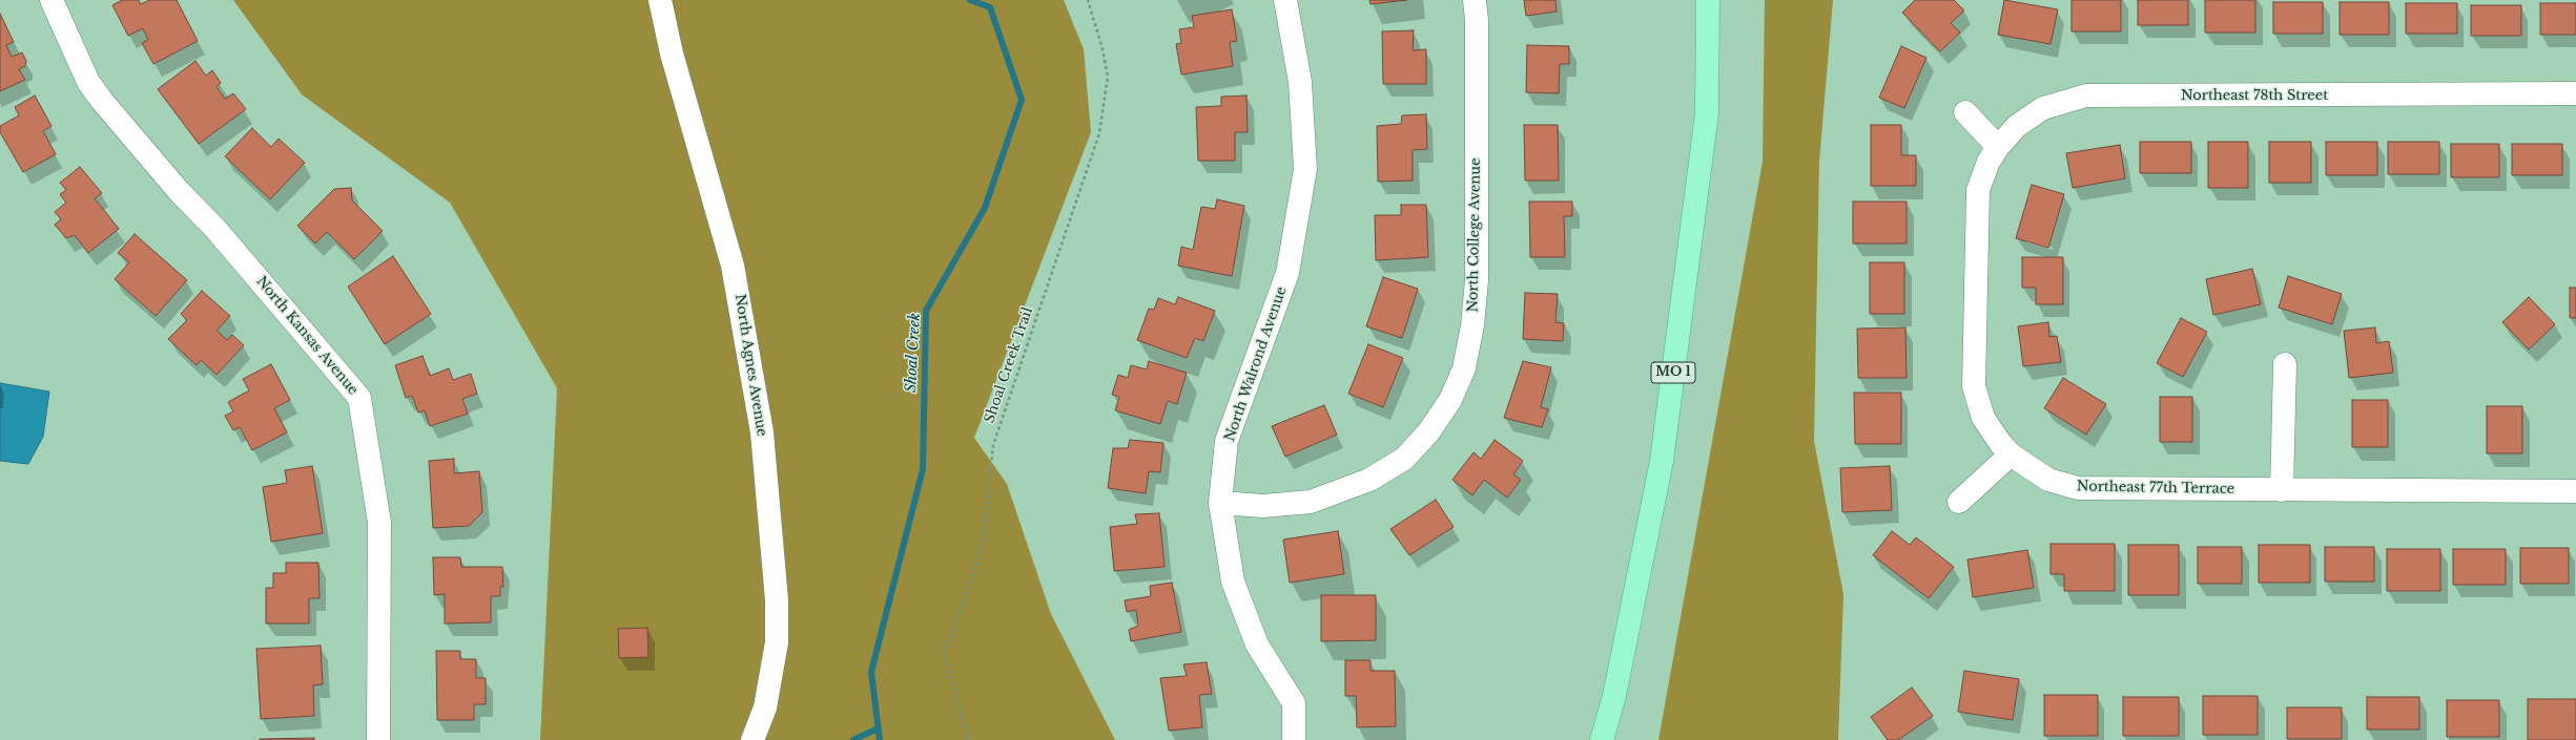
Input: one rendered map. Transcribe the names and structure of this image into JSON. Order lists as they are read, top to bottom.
{
  "streets": {
    "main road": ["MO 1"],
    "street": [
      "Northeast 78th Street",
      "North College Avenue",
      "North Kansas Avenue",
      "North Walrond Avenue",
      "North Agnes Avenue",
      "Northeast 77th Terrace"
    ],
    "path": ["Shoal Creek Trail"]
  },
  "crossings": [
    ["Northeast 78th Street", "Northeast 77th Terrace"],
    ["North College Avenue", "North Walrond Avenue"]
  ],
  "water": ["Shoal Creek"]
}
